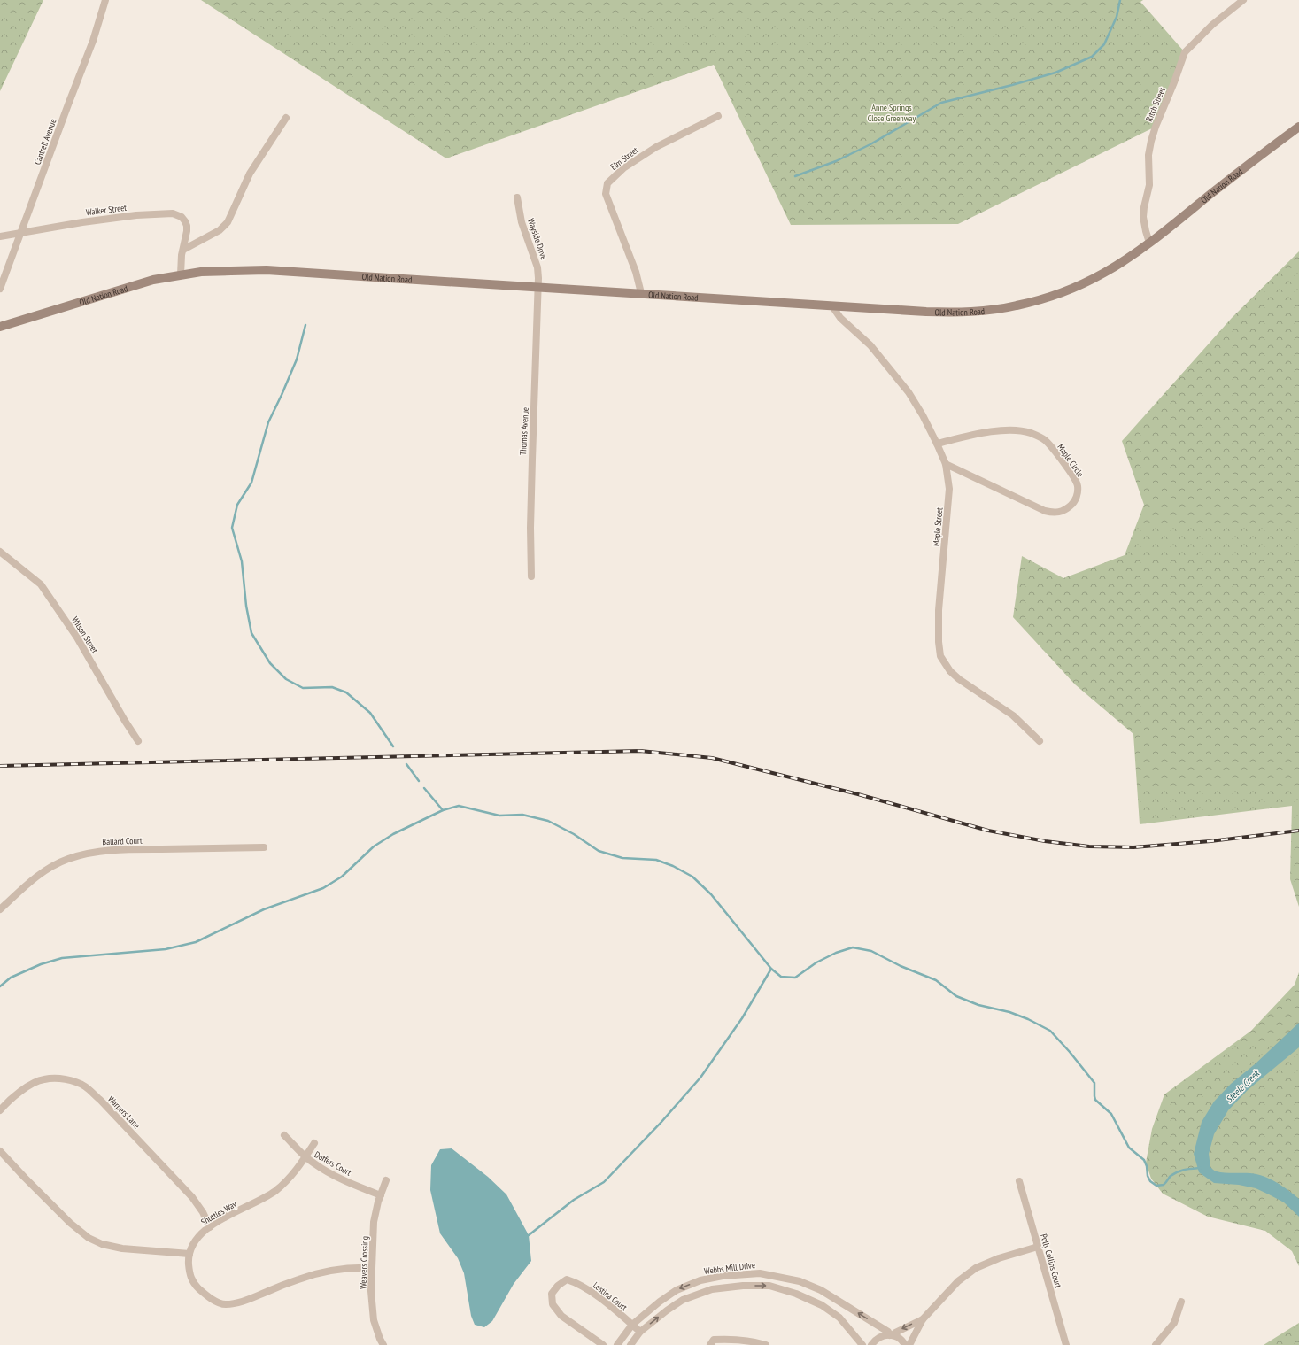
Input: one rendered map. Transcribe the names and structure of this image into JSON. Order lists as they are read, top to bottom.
{
  "streets": {
    "main road": ["Old Nation Road"],
    "street": [
      "Ritch Street",
      "Cantrell Avenue",
      "Elm Street",
      "Walker Street",
      "Wayside Drive",
      "Thomas Avenue",
      "Maple Circle",
      "Maple Street",
      "Wilson Street",
      "Ballard Court",
      "Warpers Lane",
      "Doffers Court",
      "Shuttles Way",
      "Polly Collins Court",
      "Weavers Crossing",
      "Webbs Mill Drive",
      "Lestina Court"
    ]
  },
  "crossings": [
    ["Ritch Street", "Old Nation Road"],
    ["Cantrell Avenue", "Walker Street"],
    ["Elm Street", "Old Nation Road"],
    ["Old Nation Road", "Walker Street"],
    ["Old Nation Road", "Wayside Drive"],
    ["Old Nation Road", "Thomas Avenue"],
    ["Old Nation Road", "Maple Street"],
    ["Wayside Drive", "Thomas Avenue"],
    ["Maple Circle", "Maple Street"],
    ["Warpers Lane", "Shuttles Way"],
    ["Doffers Court", "Shuttles Way"],
    ["Doffers Court", "Weavers Crossing"],
    ["Shuttles Way", "Weavers Crossing"],
    ["Webbs Mill Drive", "Lestina Court"]
  ],
  "one_way": ["Webbs Mill Drive"],
  "water": ["Steele Creek"],
  "parks": ["Anne Springs Close Greenway"]
}
